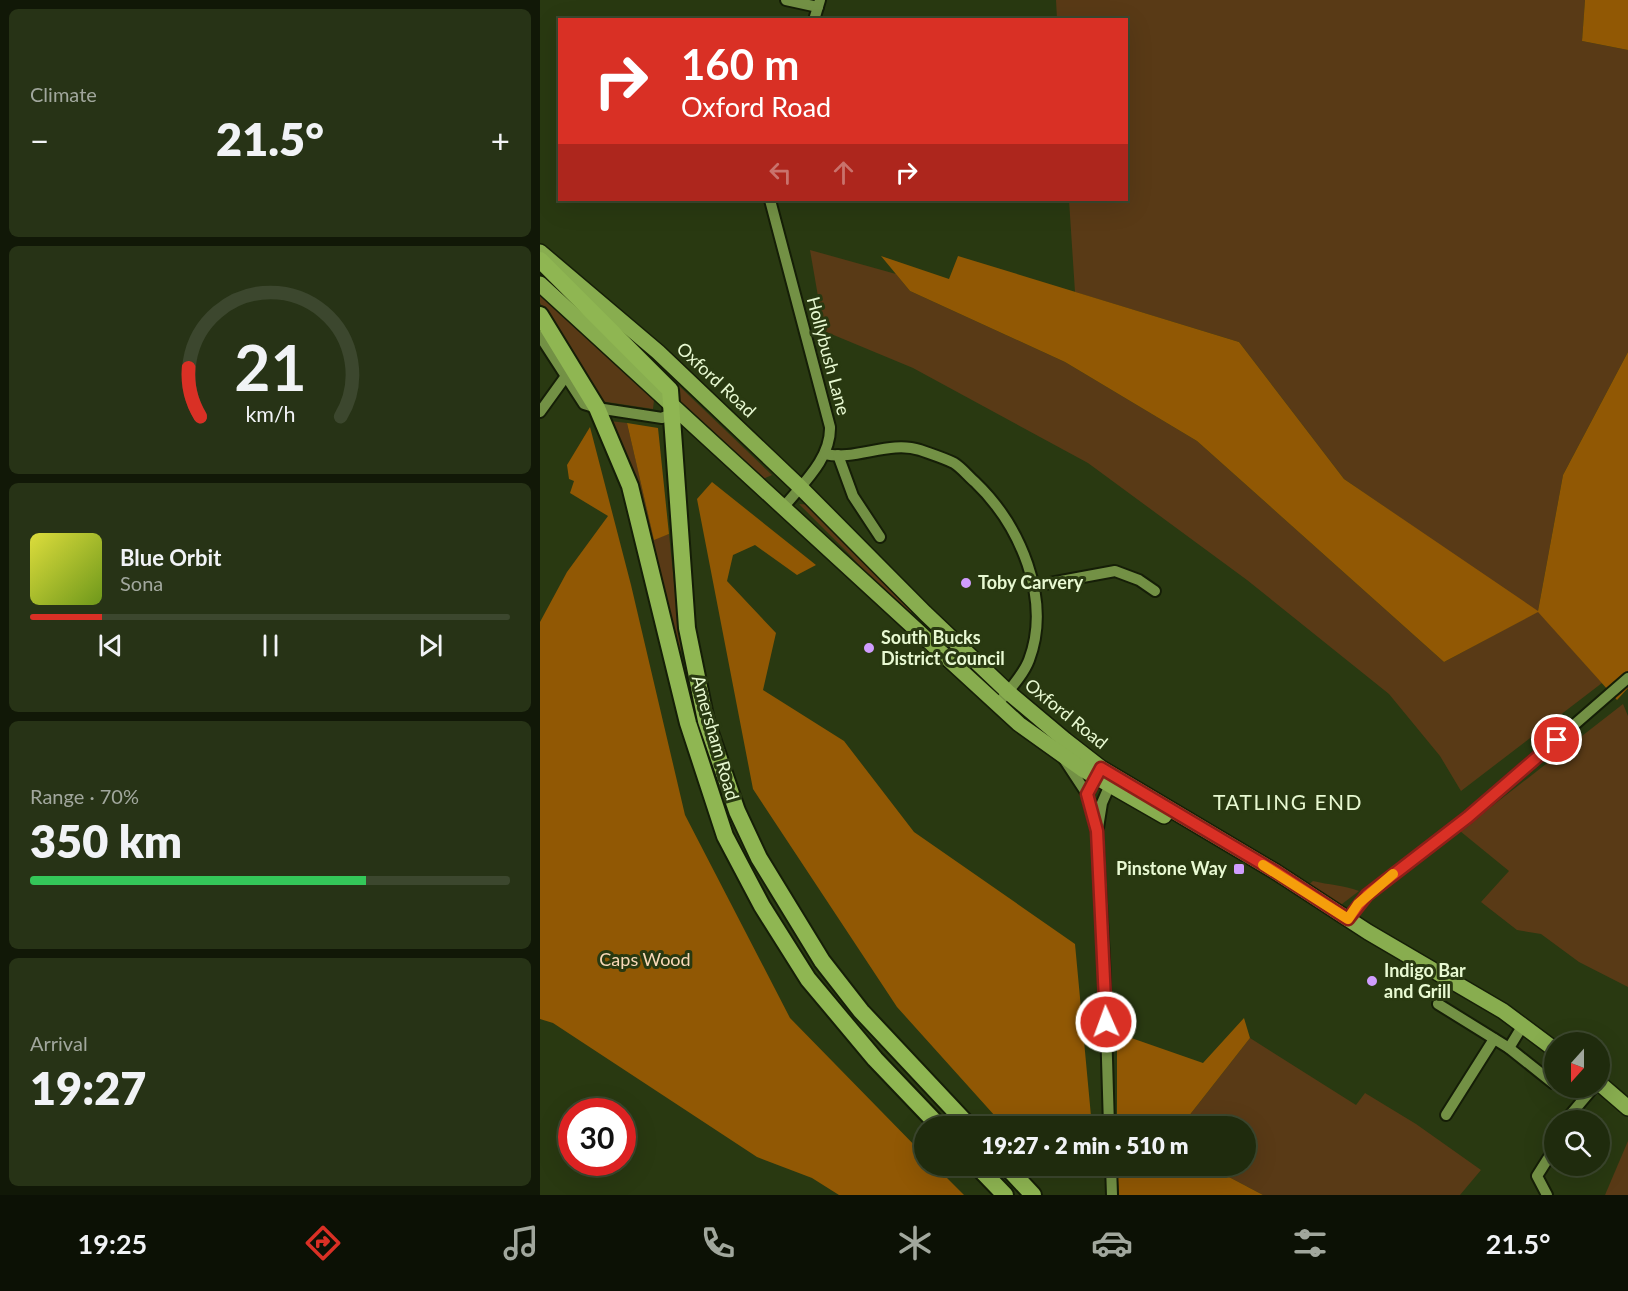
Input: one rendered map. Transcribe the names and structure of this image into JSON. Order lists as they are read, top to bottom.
{
  "streets": {
    "highway": ["Amersham Road"],
    "main road": ["Oxford Road"],
    "street": ["Hollybush Lane"]
  },
  "crossings": [
    ["Hollybush Lane", "Oxford Road"]
  ],
  "districts": ["TATLING END"],
  "parks": ["Caps Wood"],
  "places": {
    "other": ["Toby Carvery", "South Bucks District Council", "Indigo Bar and Grill"],
    "transit": ["Pinstone Way"]
  },
  "north": "bottom",
  "page": {
    "tile": [
      "Climate",
      ["Range · 70%", "350 km"],
      ["Arrival", "19:27"]
    ],
    "turn": ["160 m", "Oxford Road"],
    "heat": ["−", "21.5°", "+"],
    "song": ["Blue Orbit", "Sona"],
    "limit": "30",
    "trip": "19:27 · 2 min · 510 m",
    "tabs": ["19:25", "21.5°"],
    "gauge": ["21", "km/h"]
  }
}
